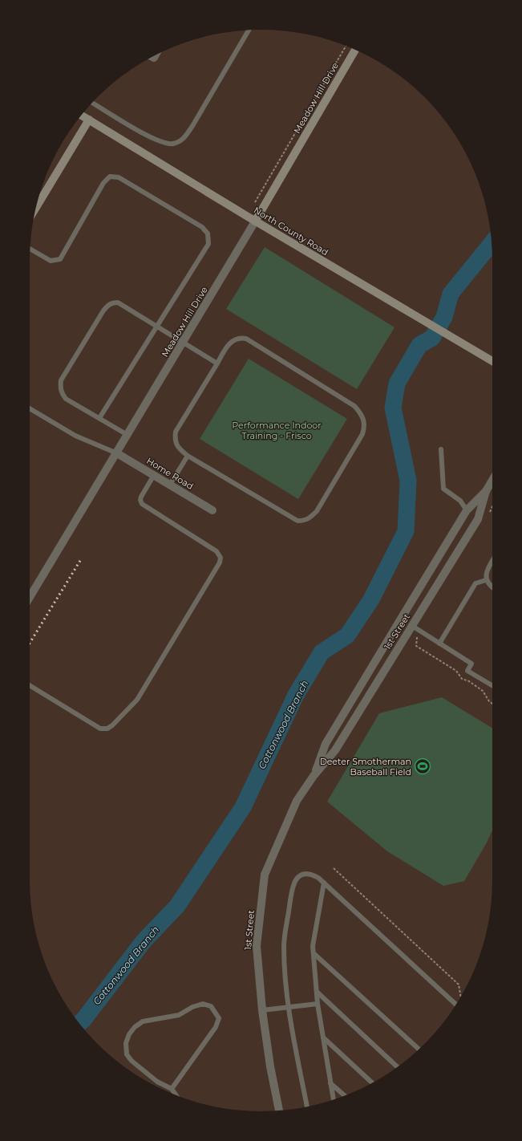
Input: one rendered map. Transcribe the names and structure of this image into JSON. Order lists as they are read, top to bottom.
{
  "streets": {
    "street": [
      "Meadow Hill Drive",
      "North County Road",
      "Home Road",
      "1st Street"
    ]
  },
  "crossings": [
    ["Meadow Hill Drive", "North County Road"],
    ["Meadow Hill Drive", "Home Road"]
  ],
  "water": ["Cottonwood Branch"],
  "parks": ["Performance Indoor Training - Frisco"],
  "places": {
    "sports": ["Deeter Smotherman Baseball Field"]
  }
}
